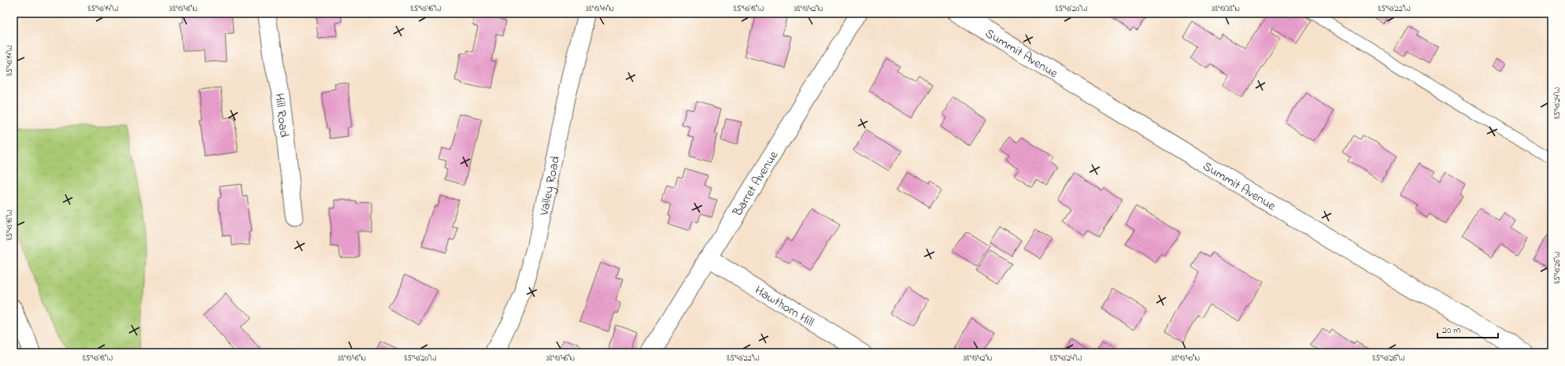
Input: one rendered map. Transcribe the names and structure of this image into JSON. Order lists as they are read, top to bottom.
{
  "streets": {
    "street": [
      "Summit Avenue",
      "Hill Road",
      "Barret Avenue",
      "Valley Road",
      "Hawthorn Hill"
    ]
  },
  "crossings": [
    ["Barret Avenue", "Hawthorn Hill"]
  ],
  "scale_bar": "20 m",
  "coordinates": [
    "85°43'14\"W",
    "38°13'48\"N",
    "85°43'16\"W",
    "38°13'44\"N",
    "85°43'18\"W",
    "38°13'42\"N",
    "85°43'20\"W",
    "38°13'38\"N",
    "85°43'22\"W",
    "85°43'24\"W",
    "85°43'26\"W",
    "38°13'46\"N",
    "38°13'40\"N"
  ]
}
